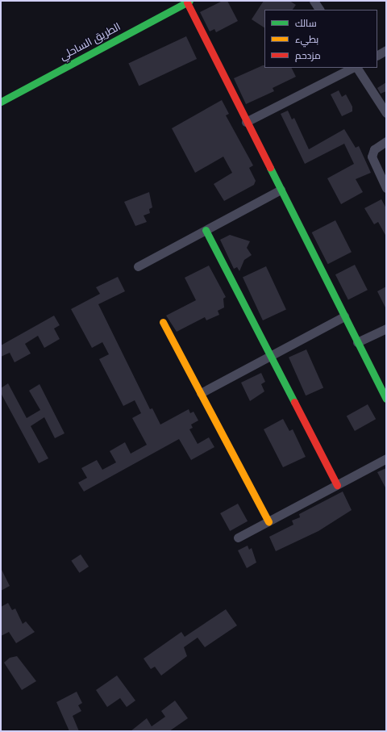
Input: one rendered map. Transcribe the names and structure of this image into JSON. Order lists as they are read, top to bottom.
{
  "streets": {
    "main road": ["الطريق الساحلي"]
  },
  "legend": ["سالك", "بطيء", "مزدحم"]
}
